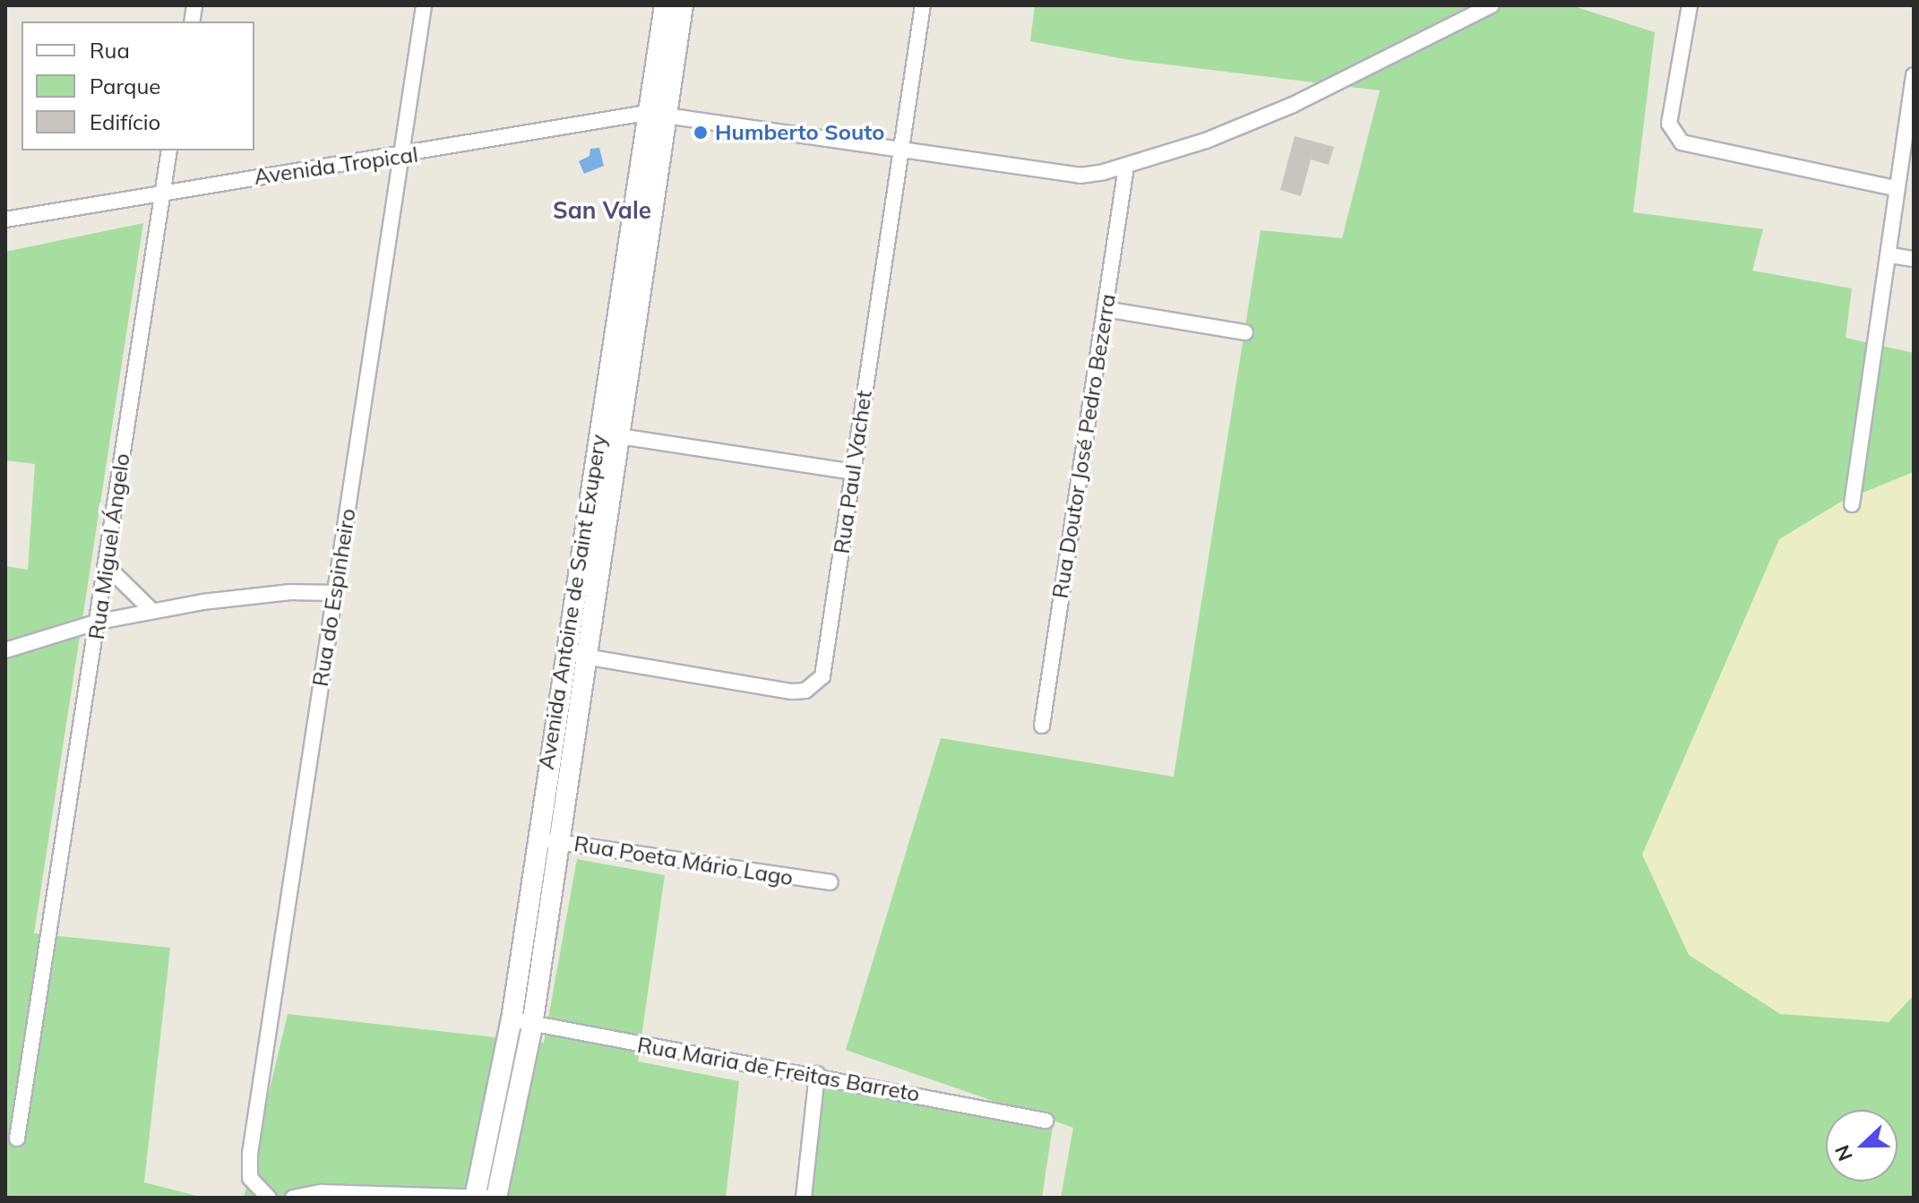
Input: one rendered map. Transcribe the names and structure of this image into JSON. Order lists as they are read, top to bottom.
{
  "streets": {
    "street": [
      "Avenida Tropical",
      "Rua Doutor José Pedro Bezerra",
      "Rua Paul Vachet",
      "Rua Miguel Ángelo",
      "Rua do Espinheiro",
      "Avenida Antoine de Saint Exupery",
      "Rua Poeta Mário Lago",
      "Rua Maria de Freitas Barreto"
    ]
  },
  "crossings": [
    ["Avenida Tropical", "Rua Doutor José Pedro Bezerra"],
    ["Avenida Tropical", "Rua Paul Vachet"],
    ["Avenida Tropical", "Rua Miguel Ángelo"],
    ["Avenida Tropical", "Rua do Espinheiro"],
    ["Avenida Tropical", "Avenida Antoine de Saint Exupery"],
    ["Rua Paul Vachet", "Avenida Antoine de Saint Exupery"],
    ["Avenida Antoine de Saint Exupery", "Rua Poeta Mário Lago"],
    ["Avenida Antoine de Saint Exupery", "Rua Maria de Freitas Barreto"]
  ],
  "districts": ["San Vale"],
  "places": ["Humberto Souto"],
  "legend": ["Rua", "Parque", "Edifício"],
  "north": "left"
}
